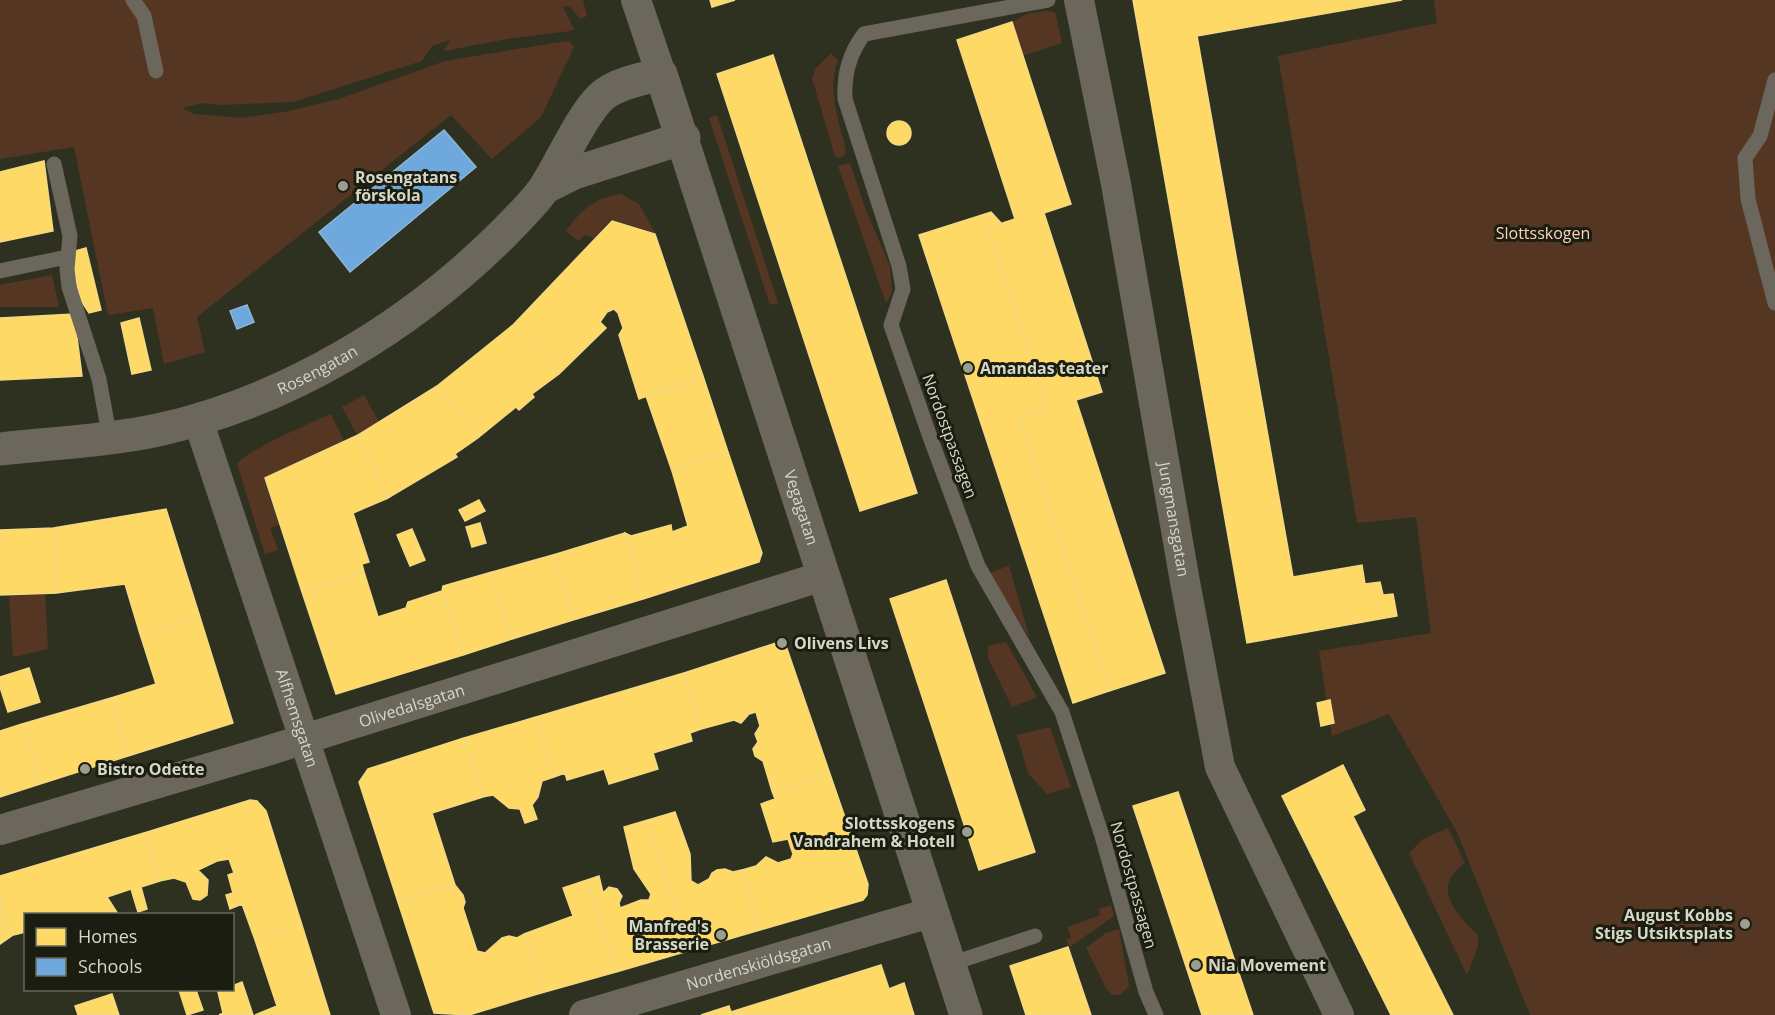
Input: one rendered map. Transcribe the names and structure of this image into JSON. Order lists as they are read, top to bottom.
{
  "streets": {
    "street": [
      "Rosengatan",
      "Vegagatan",
      "Jungmansgatan",
      "Olivedalsgatan",
      "Alfhemsgatan",
      "Nordenskiöldsgatan"
    ],
    "lane": ["Nordostpassagen"]
  },
  "crossings": [
    ["Rosengatan", "Vegagatan"],
    ["Rosengatan", "Alfhemsgatan"],
    ["Vegagatan", "Olivedalsgatan"],
    ["Vegagatan", "Nordenskiöldsgatan"],
    ["Olivedalsgatan", "Alfhemsgatan"]
  ],
  "parks": ["Slottsskogen"],
  "places": [
    "Rosengatans förskola",
    "Amandas teater",
    "Olivens Livs",
    "Bistro Odette",
    "Slottsskogens Vandrahem & Hotell",
    "August Kobbs Stigs Utsiktsplats",
    "Manfred's Brasserie",
    "Nia Movement"
  ],
  "legend": ["Homes", "Schools"]
}
